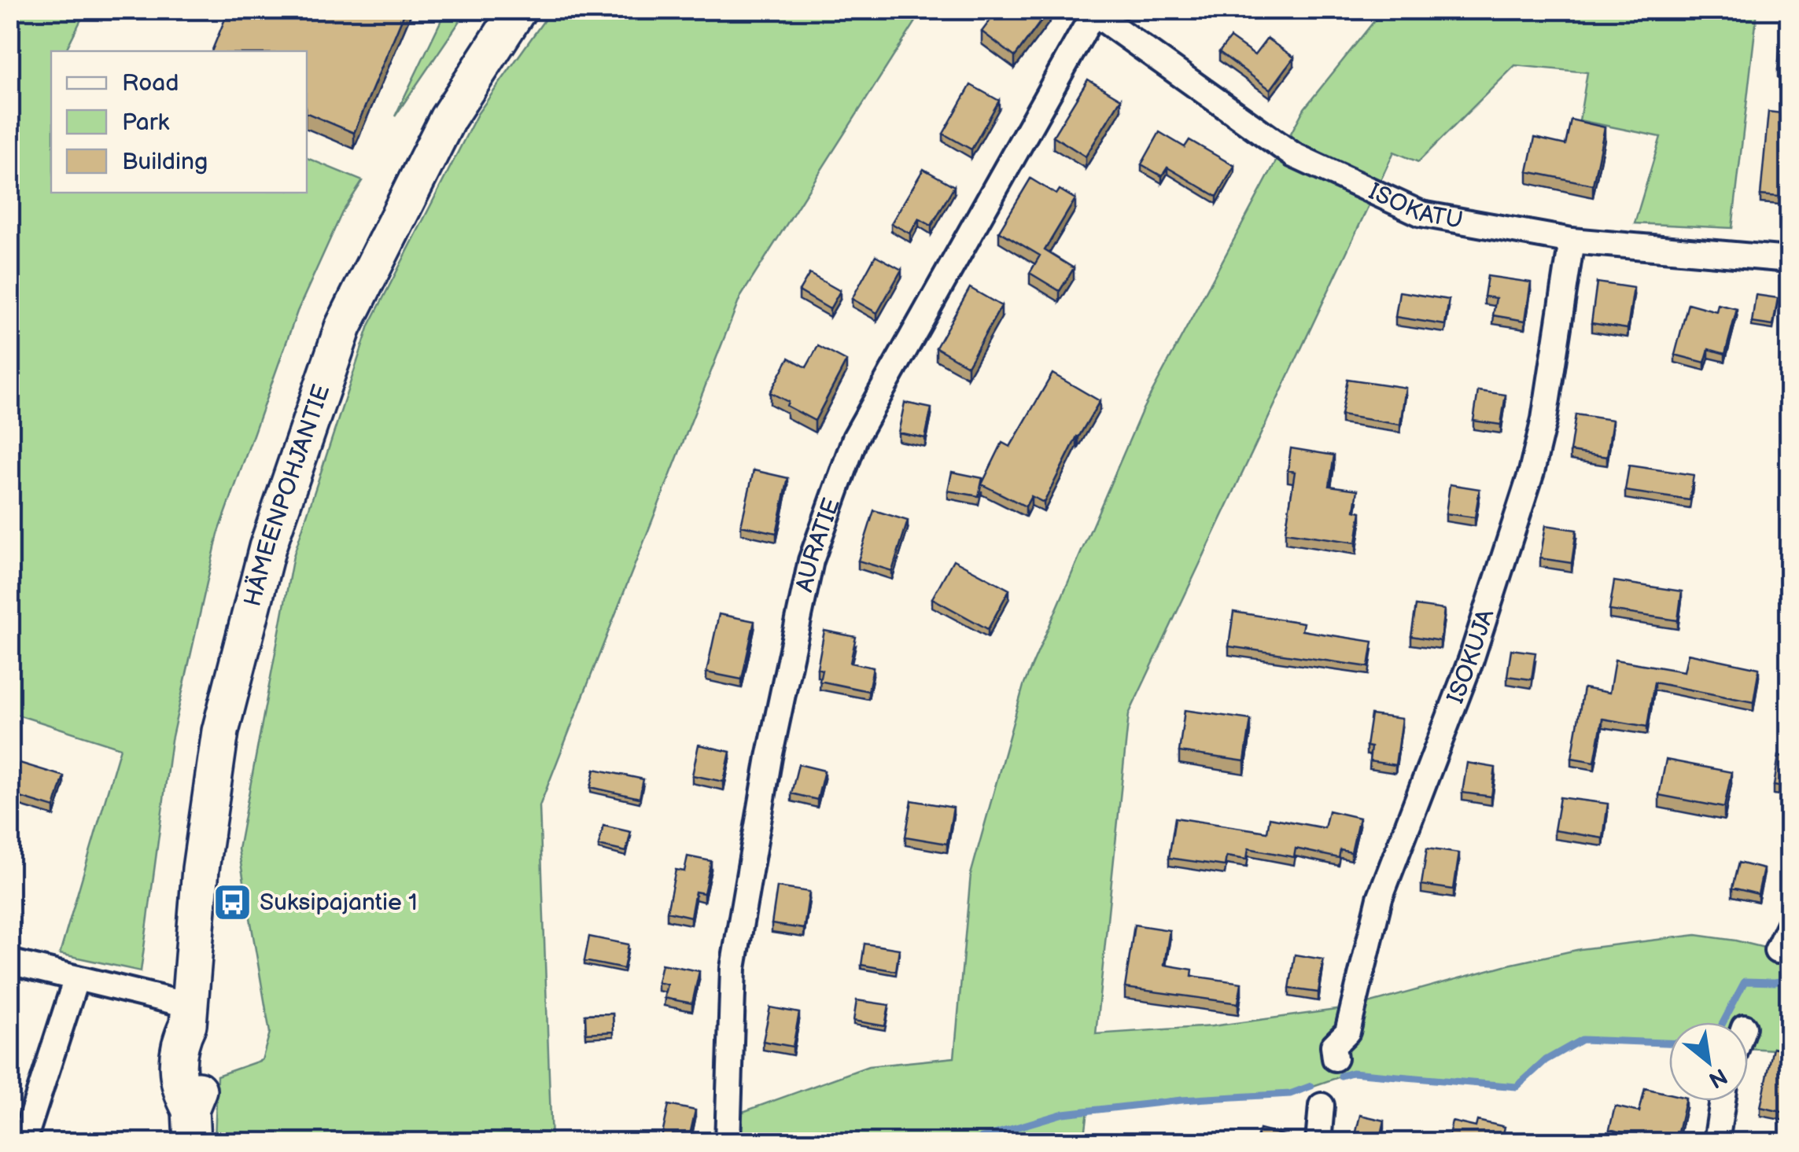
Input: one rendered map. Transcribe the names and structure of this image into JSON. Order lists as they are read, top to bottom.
{
  "streets": {
    "main road": ["HÄMEENPOHJANTIE"],
    "street": ["ISOKATU", "AURATIE", "ISOKUJA"]
  },
  "crossings": [
    ["ISOKATU", "AURATIE"],
    ["ISOKATU", "ISOKUJA"]
  ],
  "places": {
    "bus stop": ["Suksipajantie 1"]
  },
  "legend": ["Road", "Park", "Building"],
  "north": "bottom right"
}
